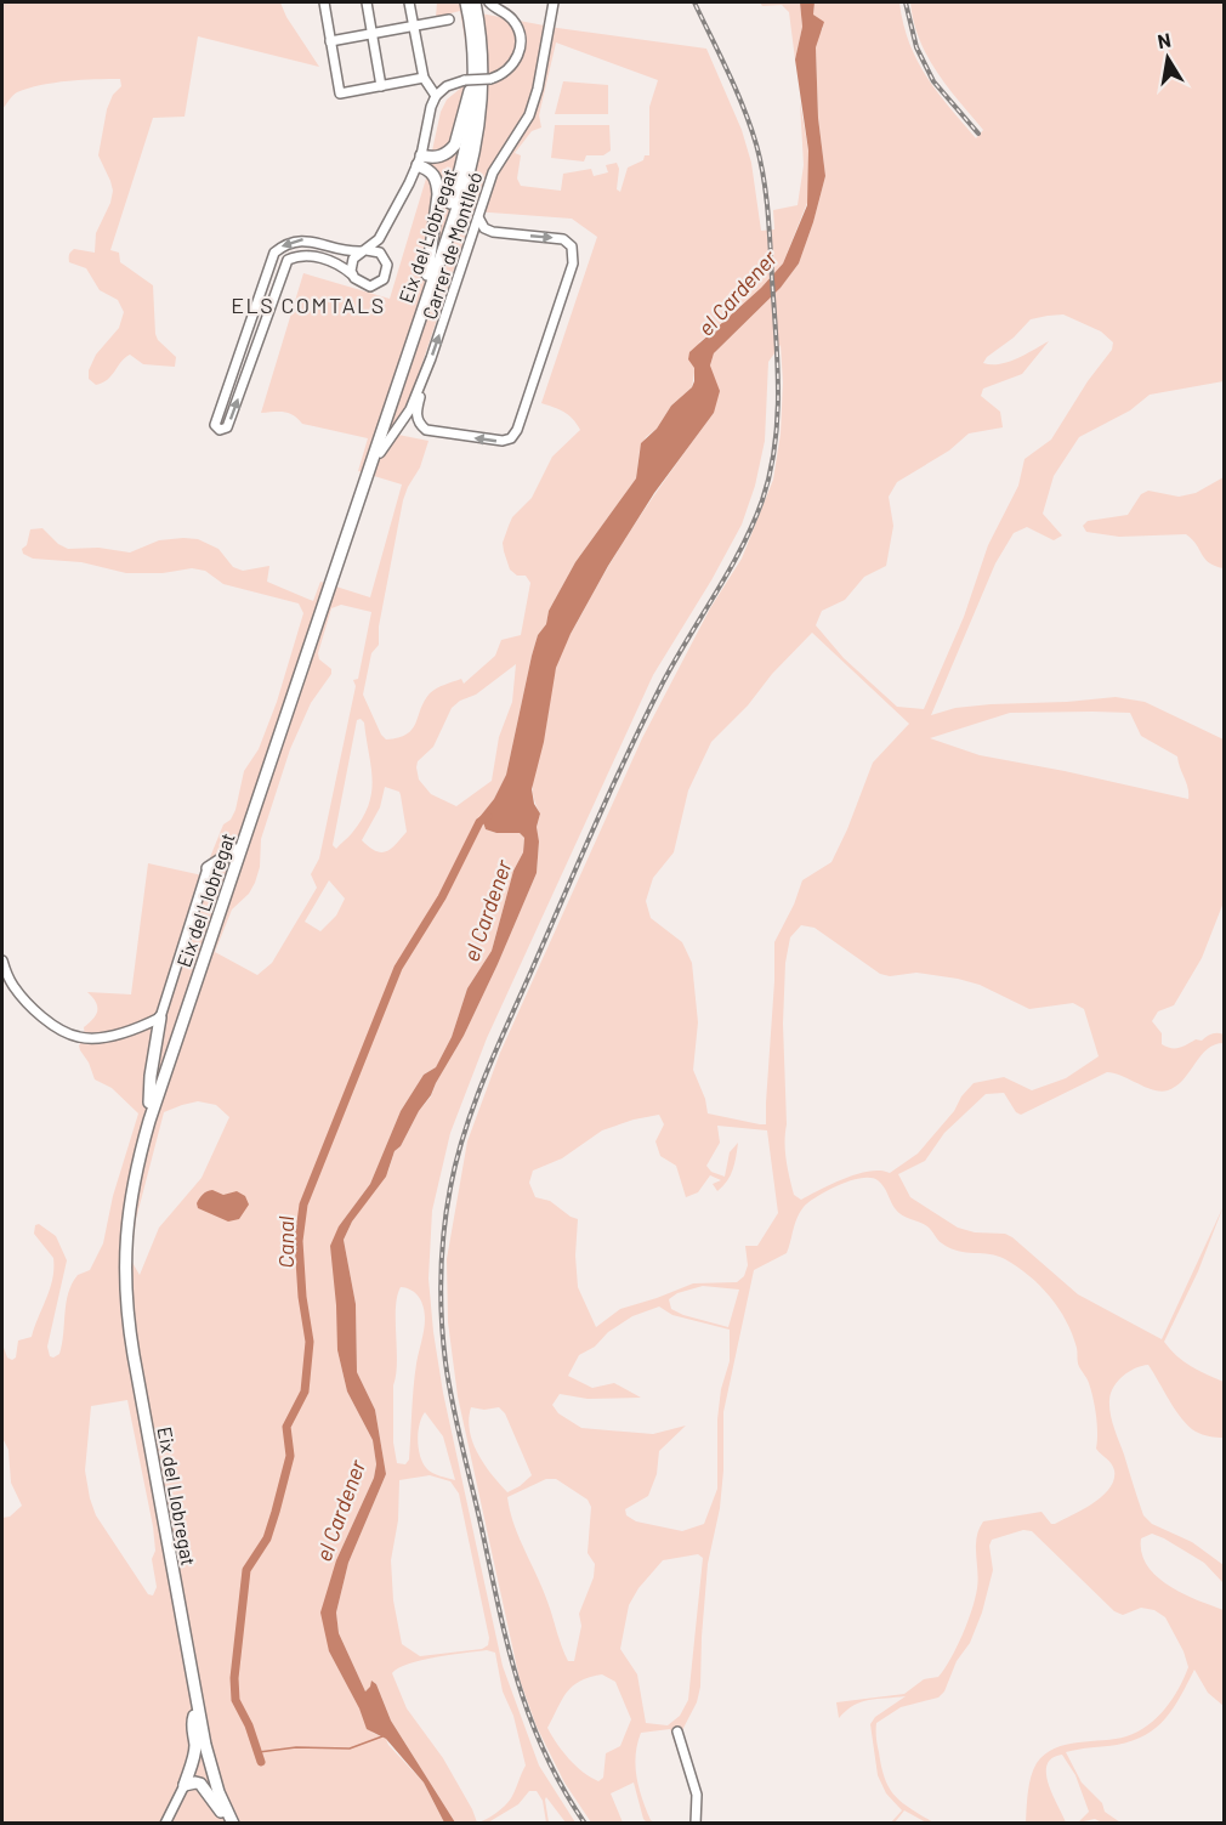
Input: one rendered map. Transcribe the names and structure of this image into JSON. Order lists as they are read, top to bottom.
{
  "streets": {
    "highway": ["Eix del Llobregat"],
    "street": ["Carrer de Montlleó"]
  },
  "districts": ["ELS COMTALS"],
  "water": ["el Cardener", "Canal"],
  "north": "top"
}
